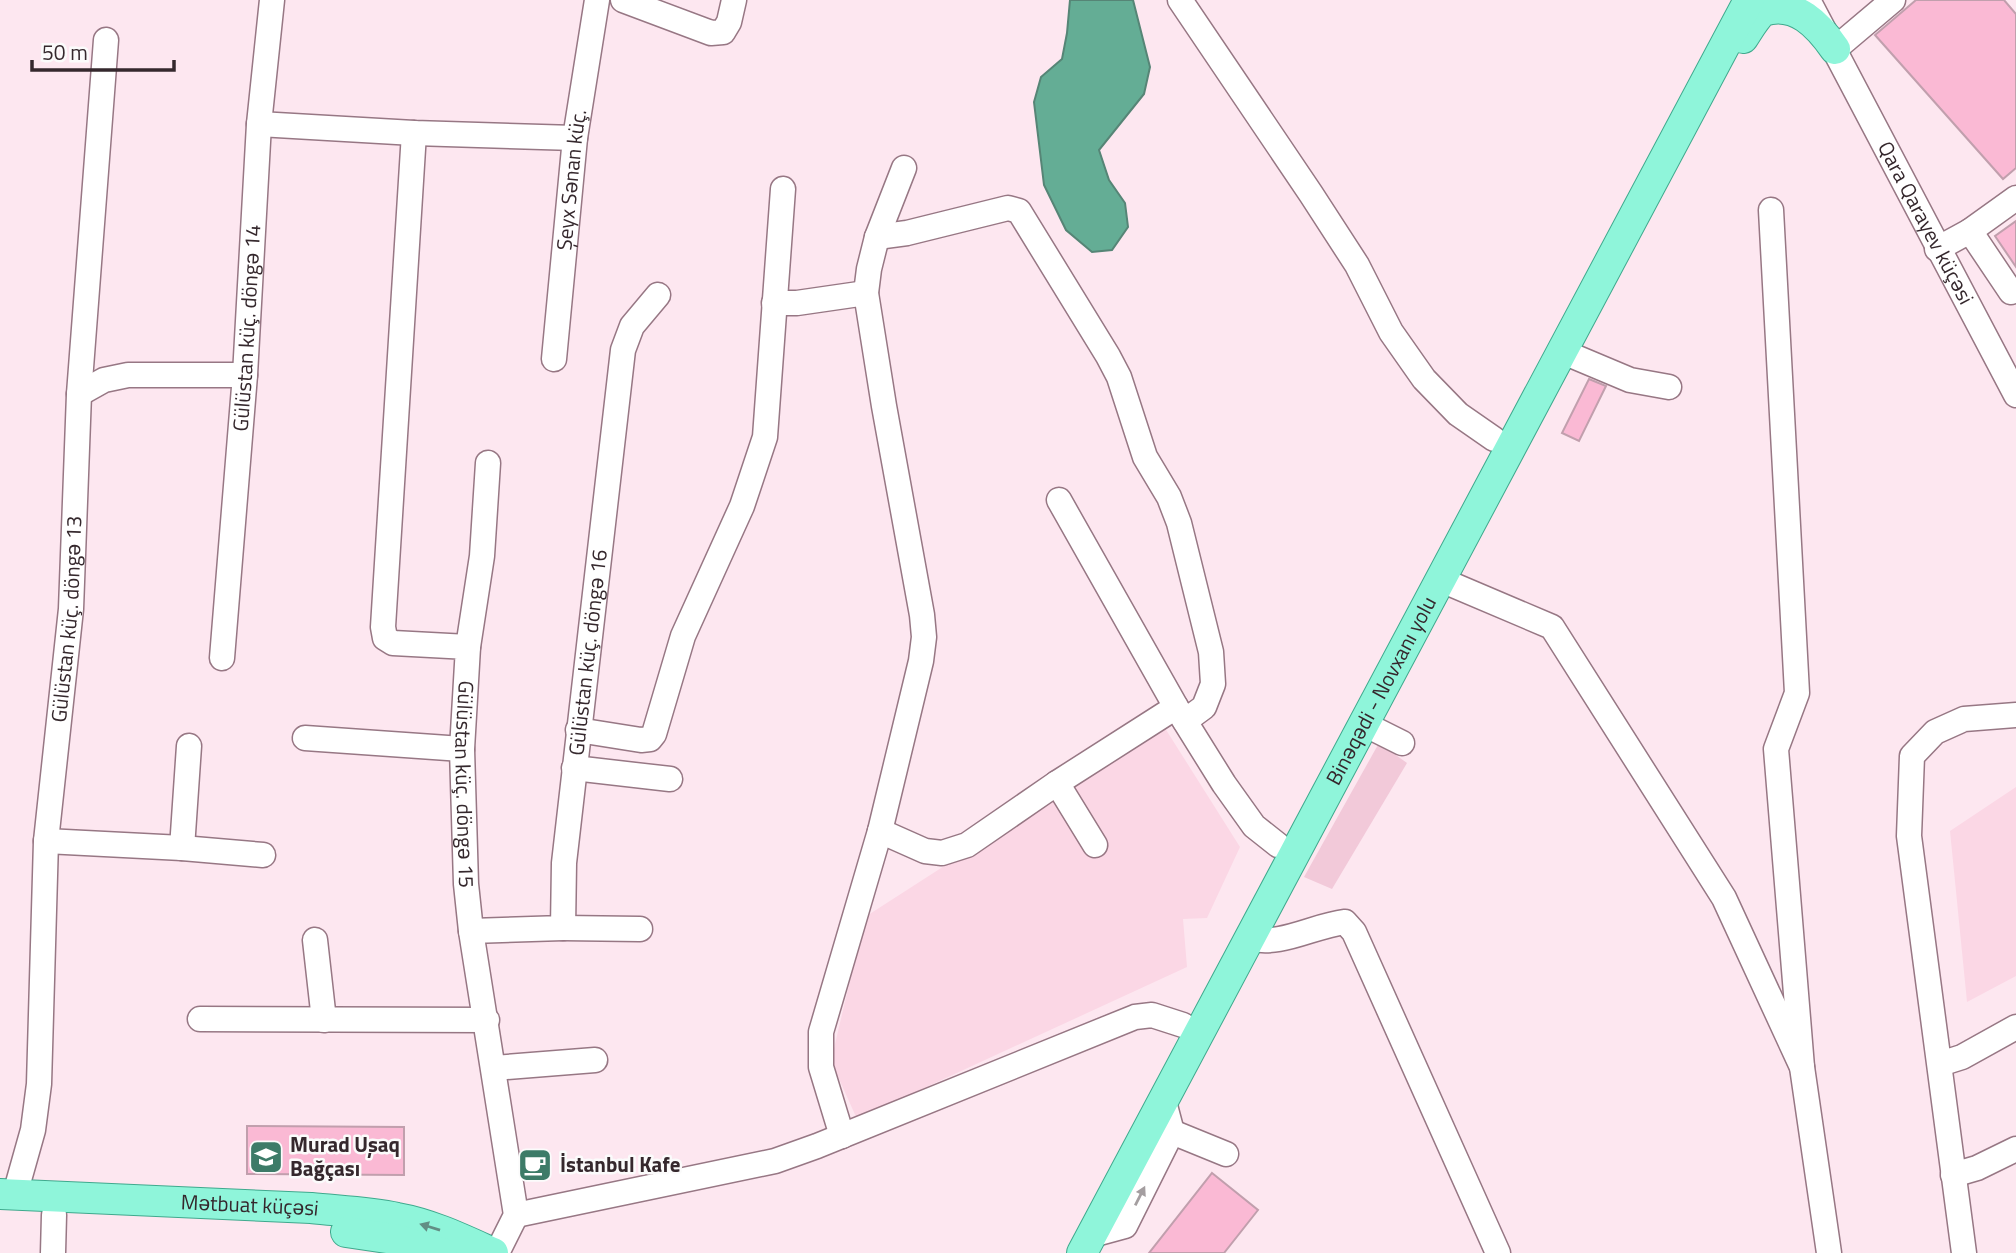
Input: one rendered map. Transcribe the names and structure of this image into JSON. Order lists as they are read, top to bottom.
{
  "streets": {
    "main road": ["Binəqədi - Novxanı yolu", "Mətbuat küçəsi"],
    "street": [
      "Şeyx Sənan küç.",
      "Qara Qarayev küçəsi",
      "Gülüstan küç. döngə 14",
      "Gülüstan küç. döngə 13",
      "Gülüstan küç. döngə 16",
      "Gülüstan küç. döngə 15"
    ]
  },
  "crossings": [
    ["Gülüstan küç. döngə 13", "Mətbuat küçəsi"]
  ],
  "places": {
    "school or university": ["Murad Uşaq Bağçası"],
    "cafe": ["İstanbul Kafe"]
  },
  "scale_bar": "50 m"
}
